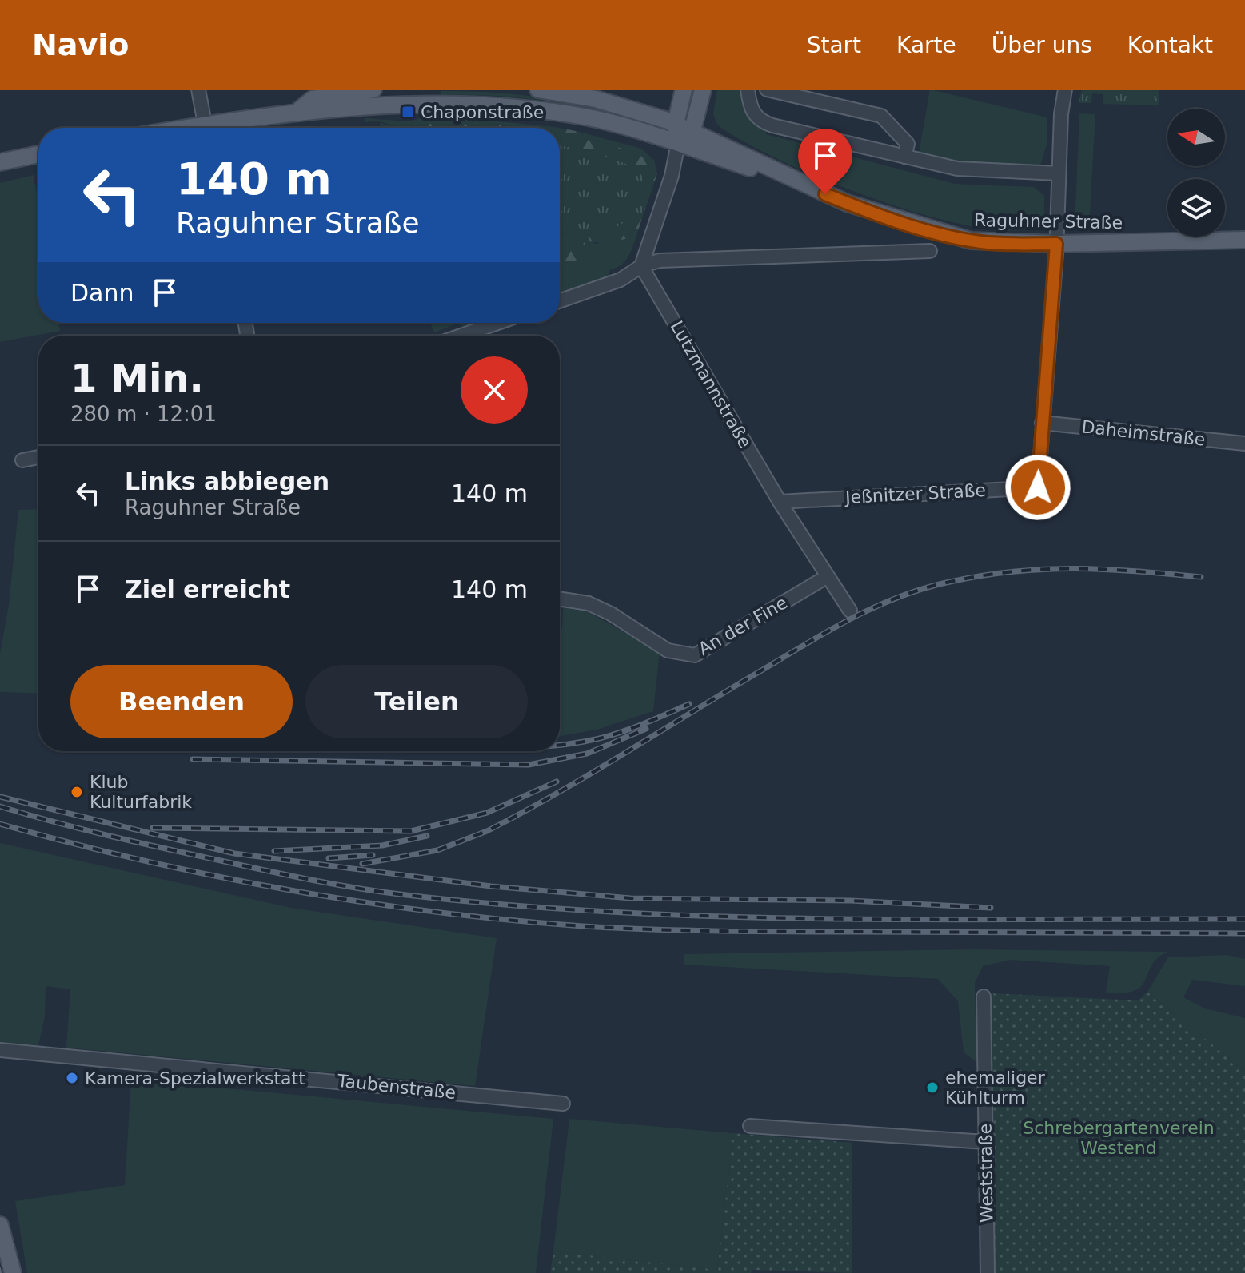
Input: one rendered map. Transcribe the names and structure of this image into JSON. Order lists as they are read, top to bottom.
{
  "streets": {
    "main road": ["Raguhner Straße"],
    "street": [
      "Lutzmannstraße",
      "Daheimstraße",
      "Jeßnitzer Straße",
      "An der Fine",
      "Taubenstraße",
      "Weststraße"
    ]
  },
  "crossings": [
    ["Raguhner Straße", "Jeßnitzer Straße"],
    ["Lutzmannstraße", "Jeßnitzer Straße"],
    ["Lutzmannstraße", "An der Fine"],
    ["Daheimstraße", "Jeßnitzer Straße"]
  ],
  "parks": ["Schrebergartenverein Westend"],
  "places": {
    "transit": ["Chaponstraße"],
    "other": ["Klub Kulturfabrik", "Kamera-Spezialwerkstatt", "ehemaliger Kühlturm"]
  },
  "north": "left",
  "page": {
    "header": "Navio",
    "nav": [
      "Start",
      "Karte",
      "Über uns",
      "Kontakt"
    ],
    "turn": ["140 m", "Raguhner Straße"],
    "then": "Dann",
    "heading": ["1 Min.", "280 m · 12:01"],
    "list": [
      {
        "name": "Links abbiegen",
        "note": "Raguhner Straße",
        "value": "140 m"
      },
      {
        "name": "Ziel erreicht",
        "value": "140 m"
      }
    ],
    "buttons": ["Beenden", "Teilen"]
  }
}
